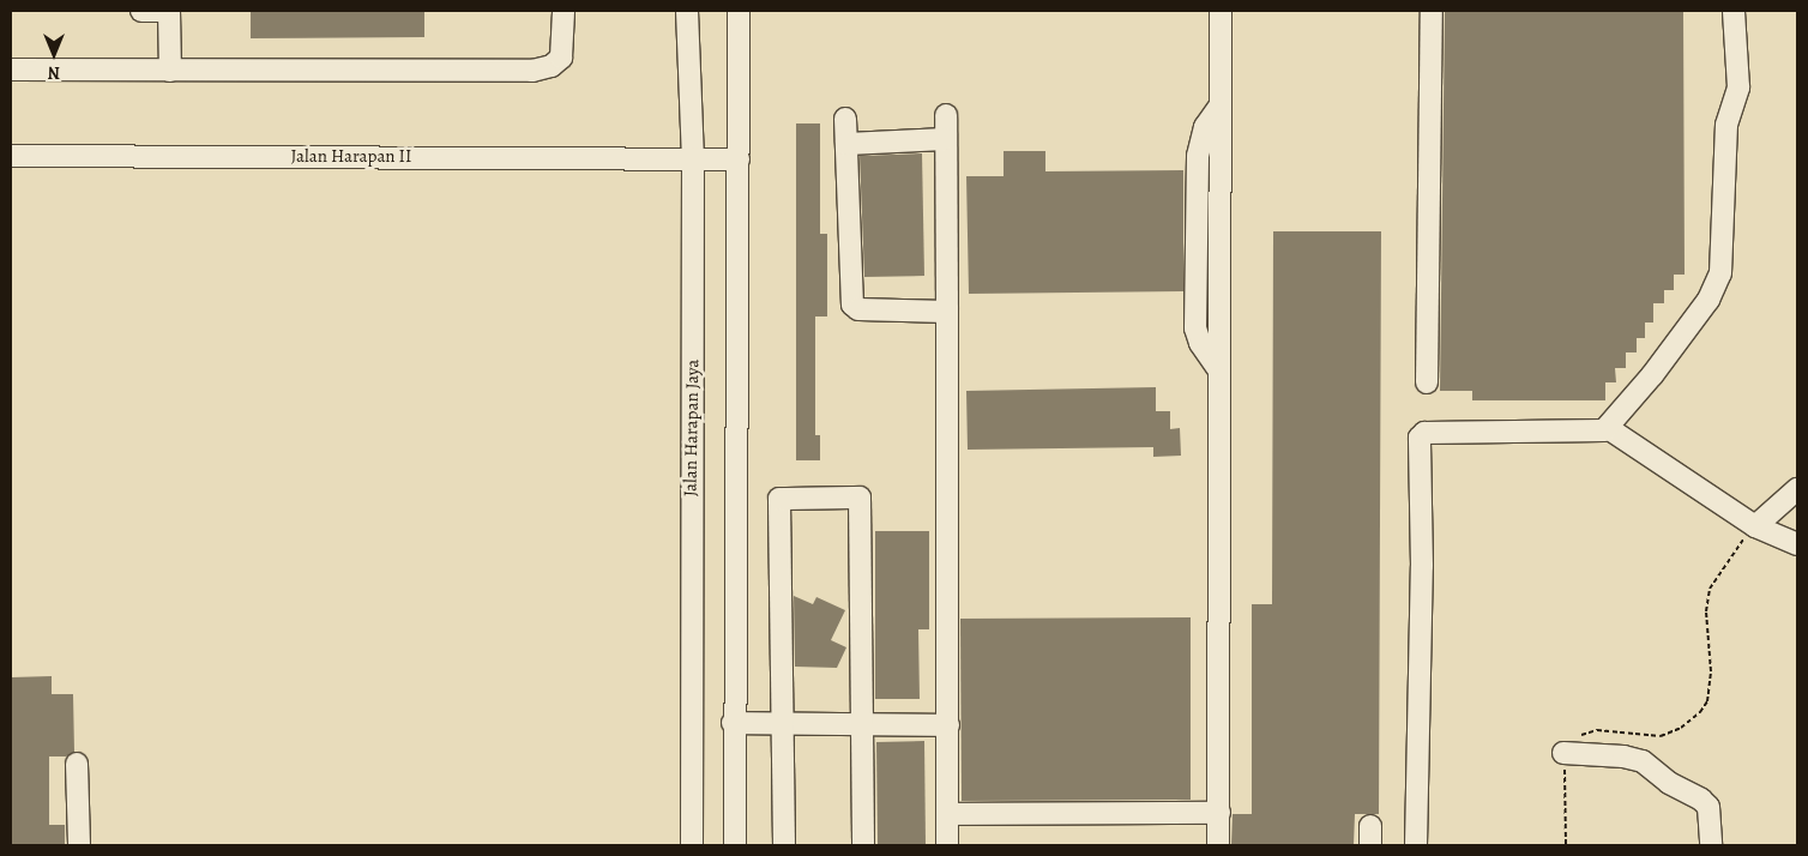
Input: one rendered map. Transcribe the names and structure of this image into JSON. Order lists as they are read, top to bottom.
{
  "streets": {
    "street": ["Jalan Harapan II", "Jalan Harapan Jaya"]
  },
  "crossings": [
    ["Jalan Harapan II", "Jalan Harapan Jaya"]
  ],
  "north": "bottom"
}
